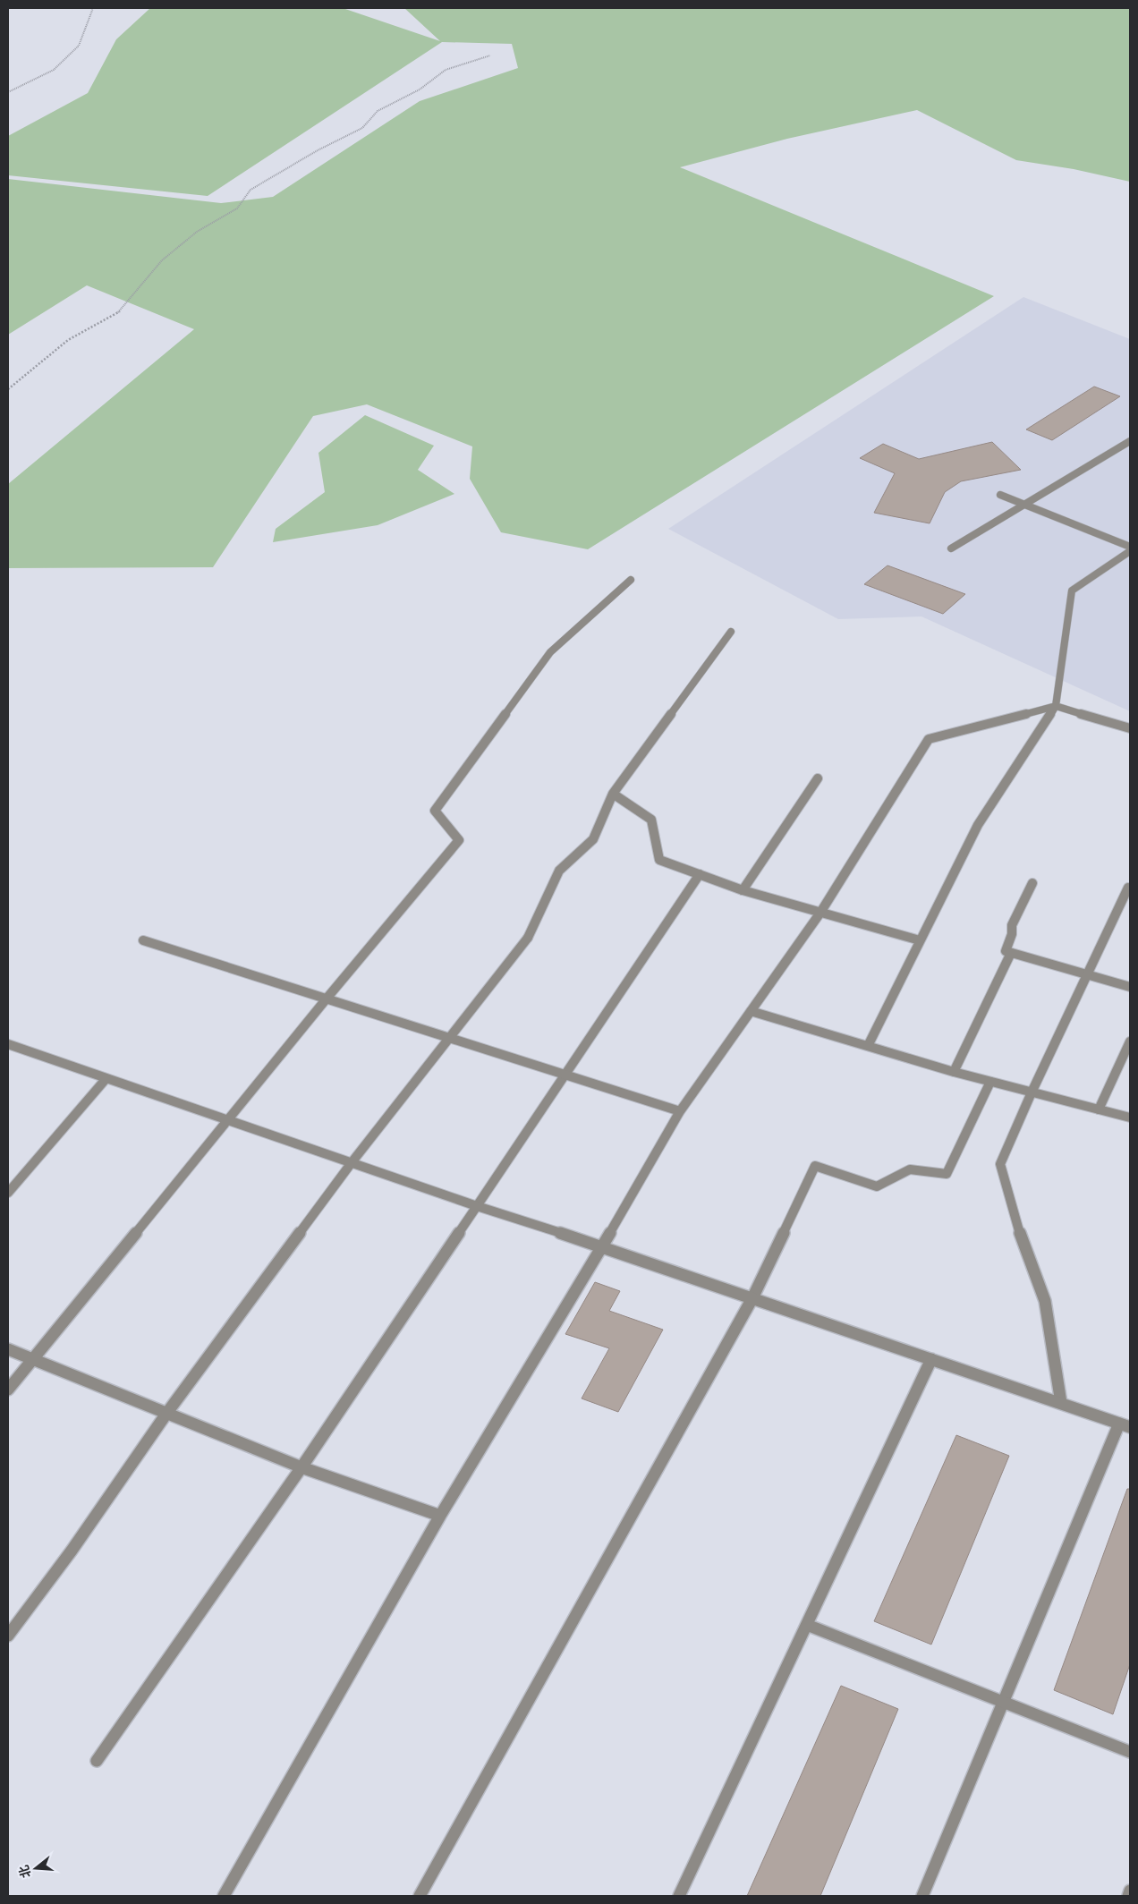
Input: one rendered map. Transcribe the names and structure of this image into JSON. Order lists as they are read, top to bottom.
{
  "north": "left"
}
